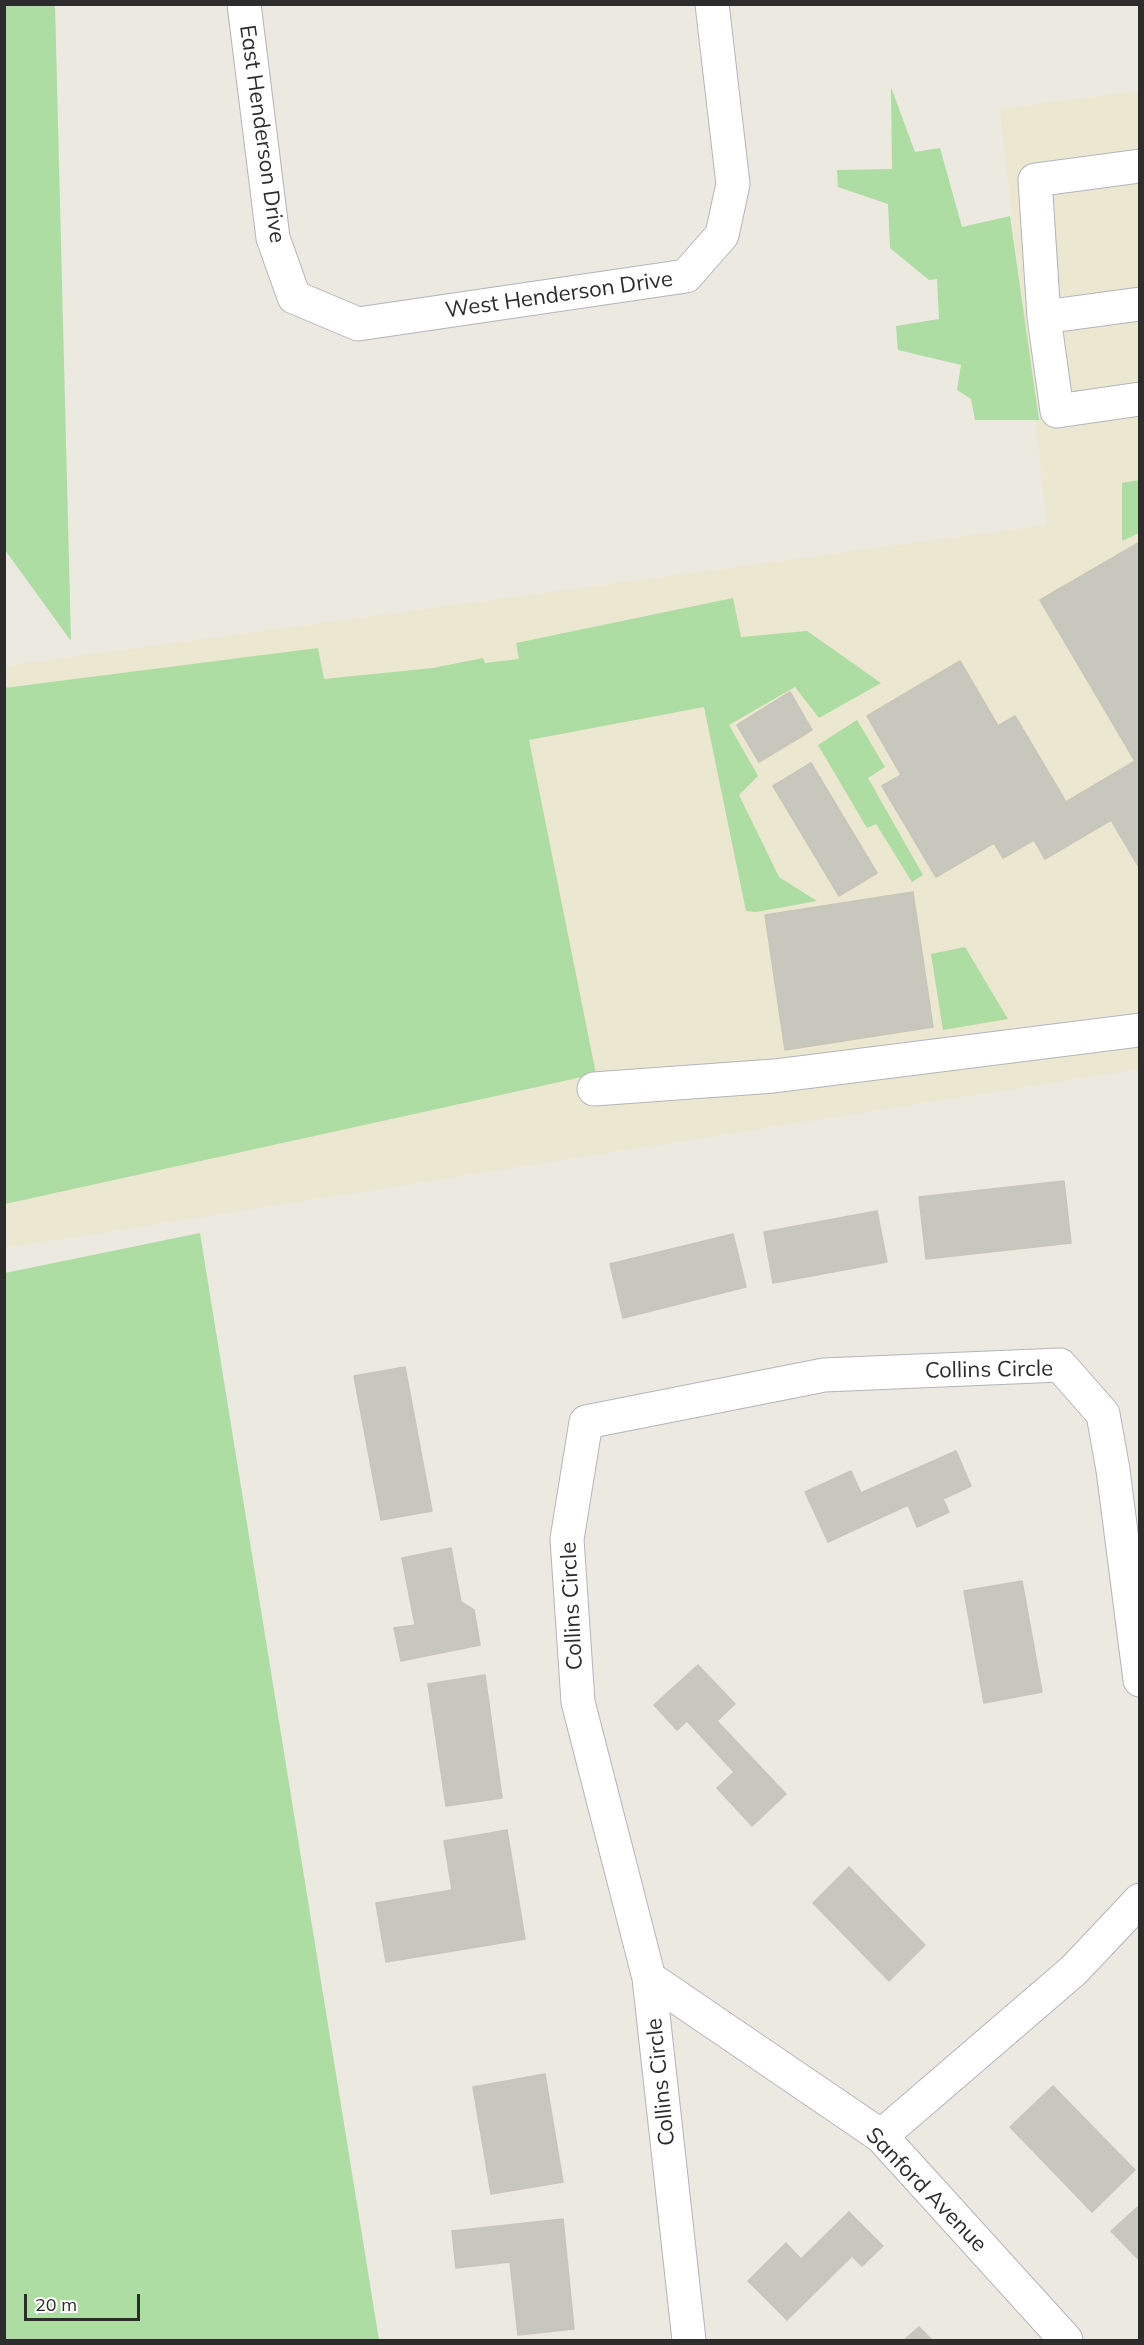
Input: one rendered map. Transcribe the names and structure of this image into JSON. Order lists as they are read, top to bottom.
{
  "streets": {
    "street": [
      "East Henderson Drive",
      "West Henderson Drive",
      "Collins Circle",
      "Sanford Avenue"
    ]
  },
  "crossings": [
    ["East Henderson Drive", "West Henderson Drive"],
    ["Collins Circle", "Sanford Avenue"]
  ],
  "scale_bar": "20 m"
}
